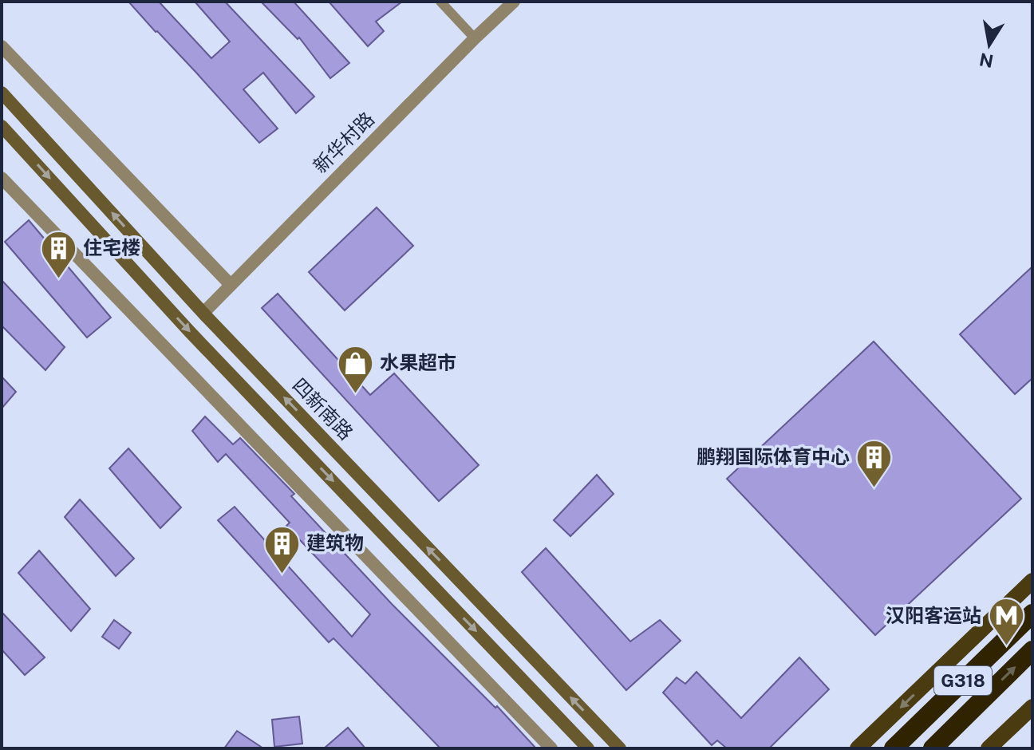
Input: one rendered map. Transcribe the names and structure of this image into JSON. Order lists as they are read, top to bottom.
{
  "streets": {
    "highway": ["G318"],
    "main road": ["四新南路"],
    "street": ["新华村路"]
  },
  "crossings": [
    ["新华村路", "四新南路"]
  ],
  "places": {
    "building": ["住宅楼", "鹏翔国际体育中心", "建筑物"],
    "shop": ["水果超市"],
    "metro station": ["汉阳客运站"]
  },
  "north": "bottom"
}
